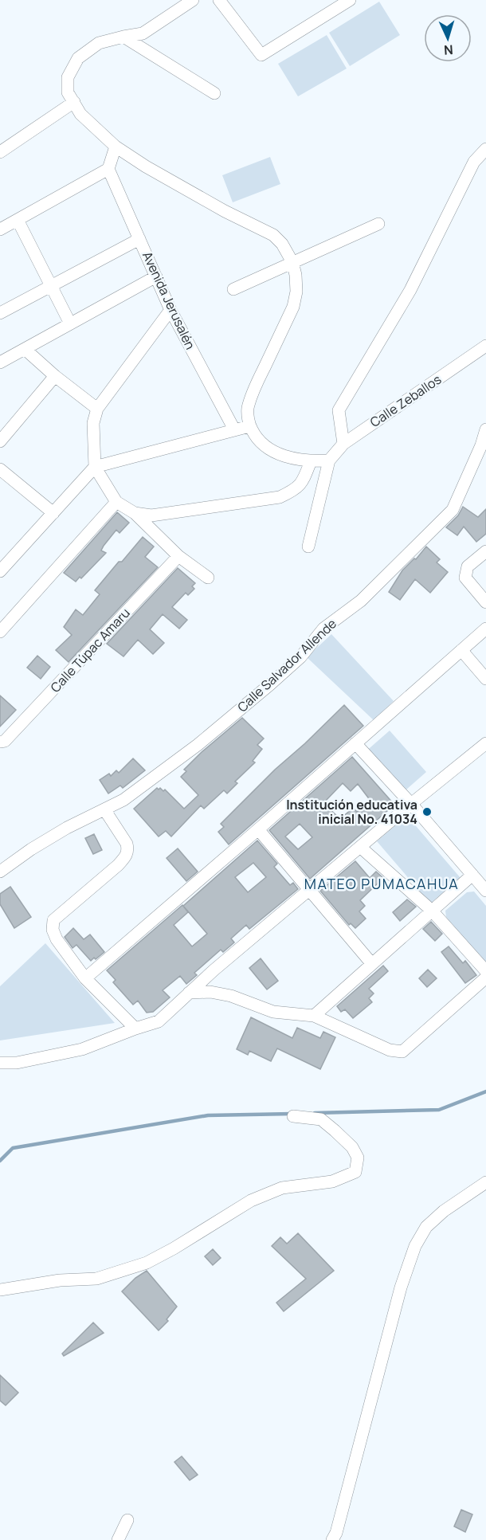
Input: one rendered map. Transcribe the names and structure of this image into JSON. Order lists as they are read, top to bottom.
{
  "streets": {
    "street": [
      "Avenida Jerusalén",
      "Calle Zeballos",
      "Calle Túpac Amaru",
      "Calle Salvador Allende"
    ]
  },
  "districts": ["MATEO PUMACAHUA"],
  "places": ["Institución educativa inicial No. 41034"],
  "north": "bottom"
}
